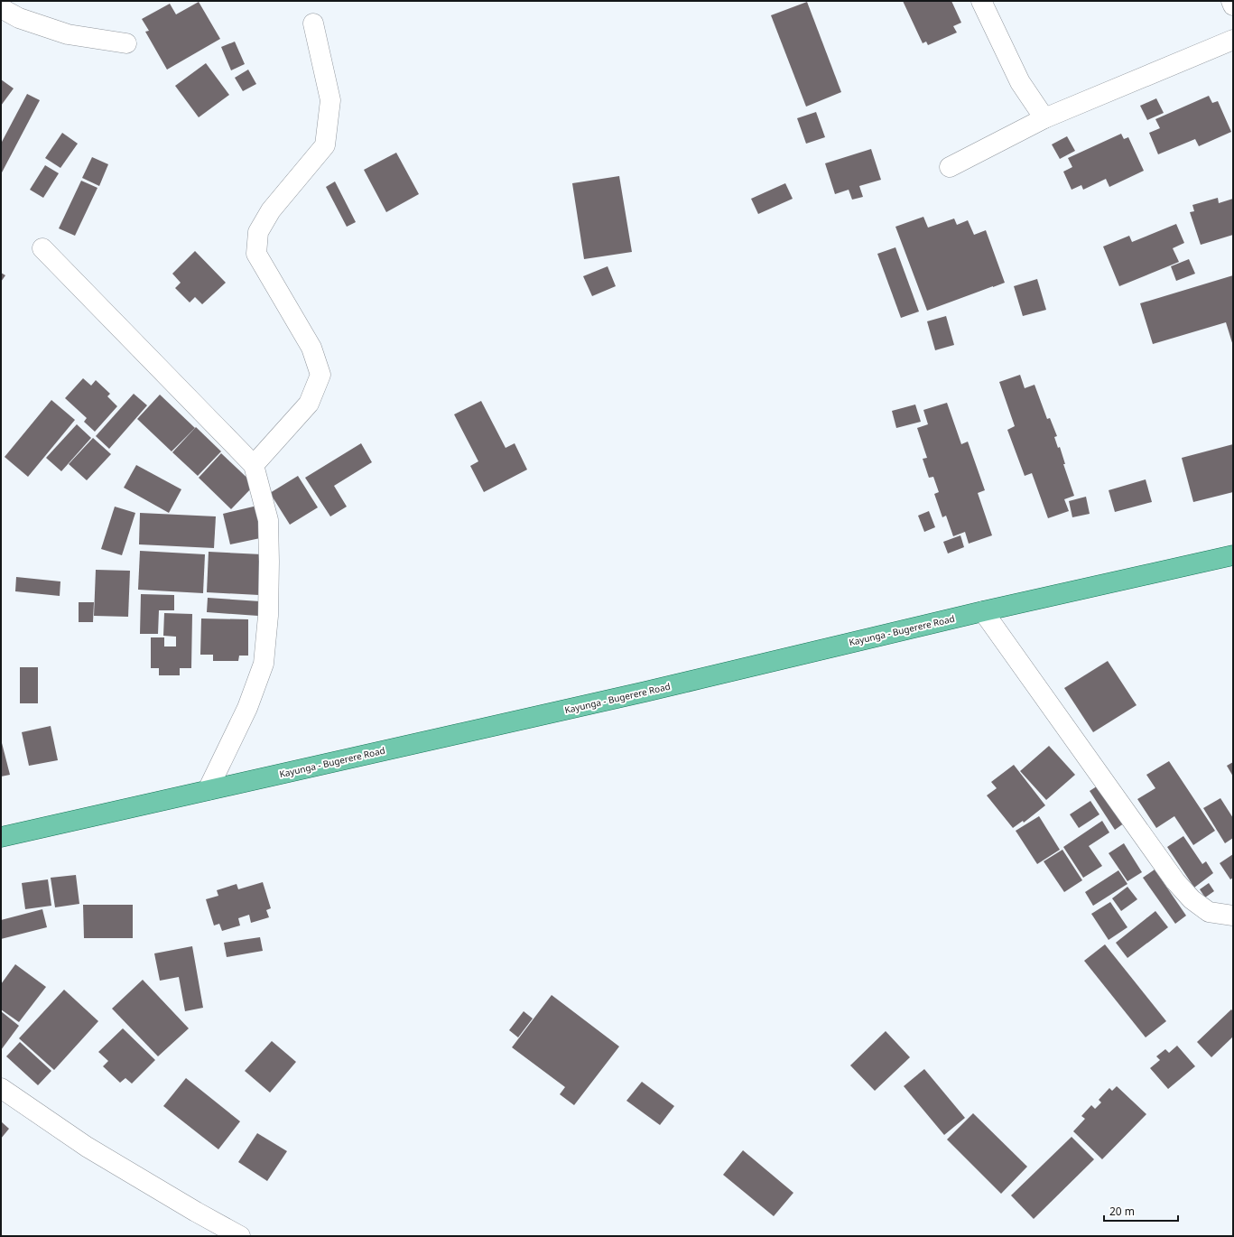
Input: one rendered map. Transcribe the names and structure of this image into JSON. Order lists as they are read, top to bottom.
{
  "streets": {
    "main road": ["Kayunga - Bugerere Road"]
  },
  "scale_bar": "20 m"
}
